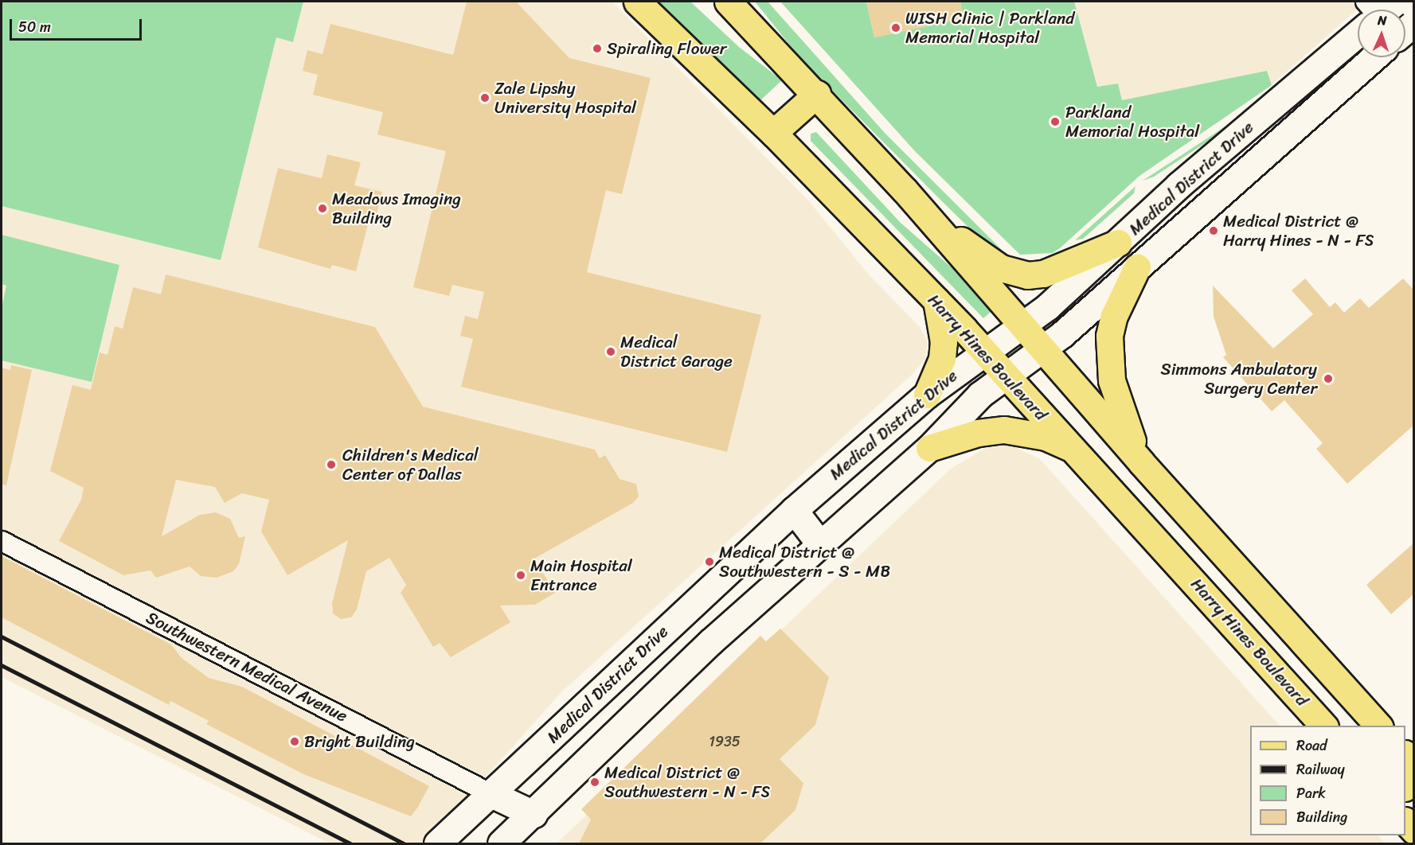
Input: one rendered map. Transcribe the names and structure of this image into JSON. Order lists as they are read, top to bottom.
{
  "streets": {
    "main road": ["Medical District Drive", "Harry Hines Boulevard"],
    "street": ["Southwestern Medical Avenue"]
  },
  "crossings": [
    ["Medical District Drive", "Harry Hines Boulevard"],
    ["Medical District Drive", "Southwestern Medical Avenue"]
  ],
  "places": [
    "WISH Clinic | Parkland Memorial Hospital",
    "Spiraling Flower",
    "Zale Lipshy University Hospital",
    "Parkland Memorial Hospital",
    "Meadows Imaging Building",
    "Medical District @ Harry Hines - N - FS",
    "Medical District Garage",
    "Simmons Ambulatory Surgery Center",
    "Children's Medical Center of Dallas",
    "Medical District @ Southwestern - S - MB",
    "Main Hospital Entrance",
    "Bright Building",
    "Medical District @ Southwestern - N - FS"
  ],
  "house_numbers": ["1935"],
  "legend": [
    "Road",
    "Railway",
    "Park",
    "Building"
  ],
  "scale_bar": "50 m",
  "north": "top"
}
